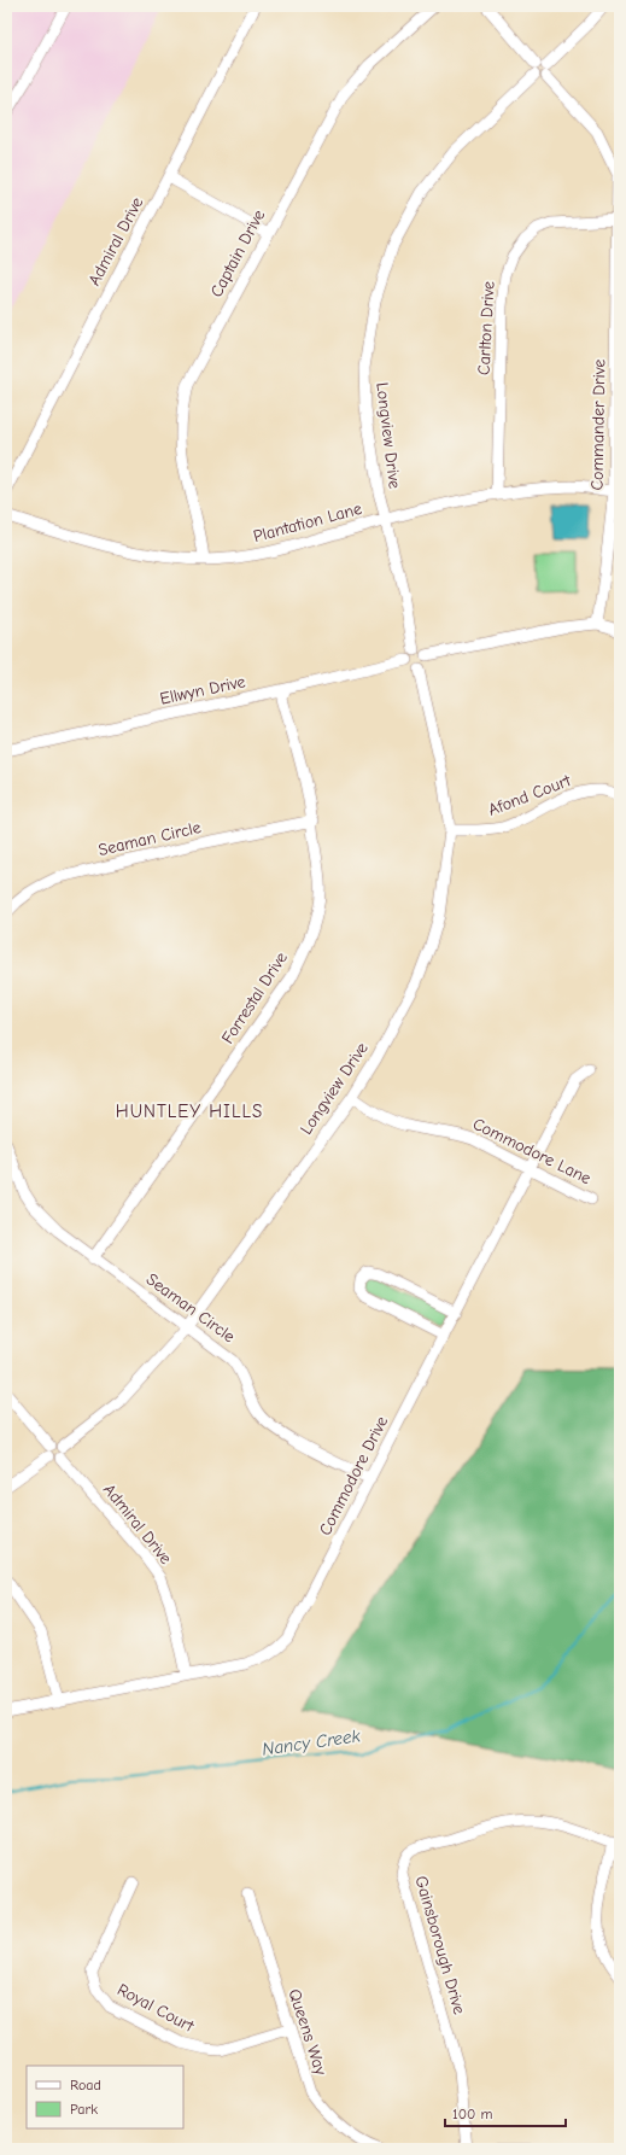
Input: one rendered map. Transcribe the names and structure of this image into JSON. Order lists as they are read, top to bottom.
{
  "streets": {
    "street": [
      "Admiral Drive",
      "Captain Drive",
      "Carlton Drive",
      "Commander Drive",
      "Longview Drive",
      "Plantation Lane",
      "Ellwyn Drive",
      "Afond Court",
      "Seaman Circle",
      "Forrestal Drive",
      "Commodore Lane",
      "Commodore Drive",
      "Gainsborough Drive",
      "Royal Court",
      "Queens Way"
    ]
  },
  "crossings": [
    ["Admiral Drive", "Longview Drive"],
    ["Admiral Drive", "Commodore Drive"],
    ["Captain Drive", "Plantation Lane"],
    ["Carlton Drive", "Commander Drive"],
    ["Carlton Drive", "Plantation Lane"],
    ["Commander Drive", "Longview Drive"],
    ["Commander Drive", "Plantation Lane"],
    ["Longview Drive", "Plantation Lane"],
    ["Longview Drive", "Ellwyn Drive"],
    ["Longview Drive", "Afond Court"],
    ["Longview Drive", "Seaman Circle"],
    ["Longview Drive", "Commodore Lane"],
    ["Ellwyn Drive", "Forrestal Drive"],
    ["Seaman Circle", "Forrestal Drive"],
    ["Seaman Circle", "Commodore Drive"],
    ["Commodore Lane", "Commodore Drive"],
    ["Royal Court", "Queens Way"]
  ],
  "districts": ["HUNTLEY HILLS"],
  "water": ["Nancy Creek"],
  "legend": ["Road", "Park"],
  "scale_bar": "100 m"
}
